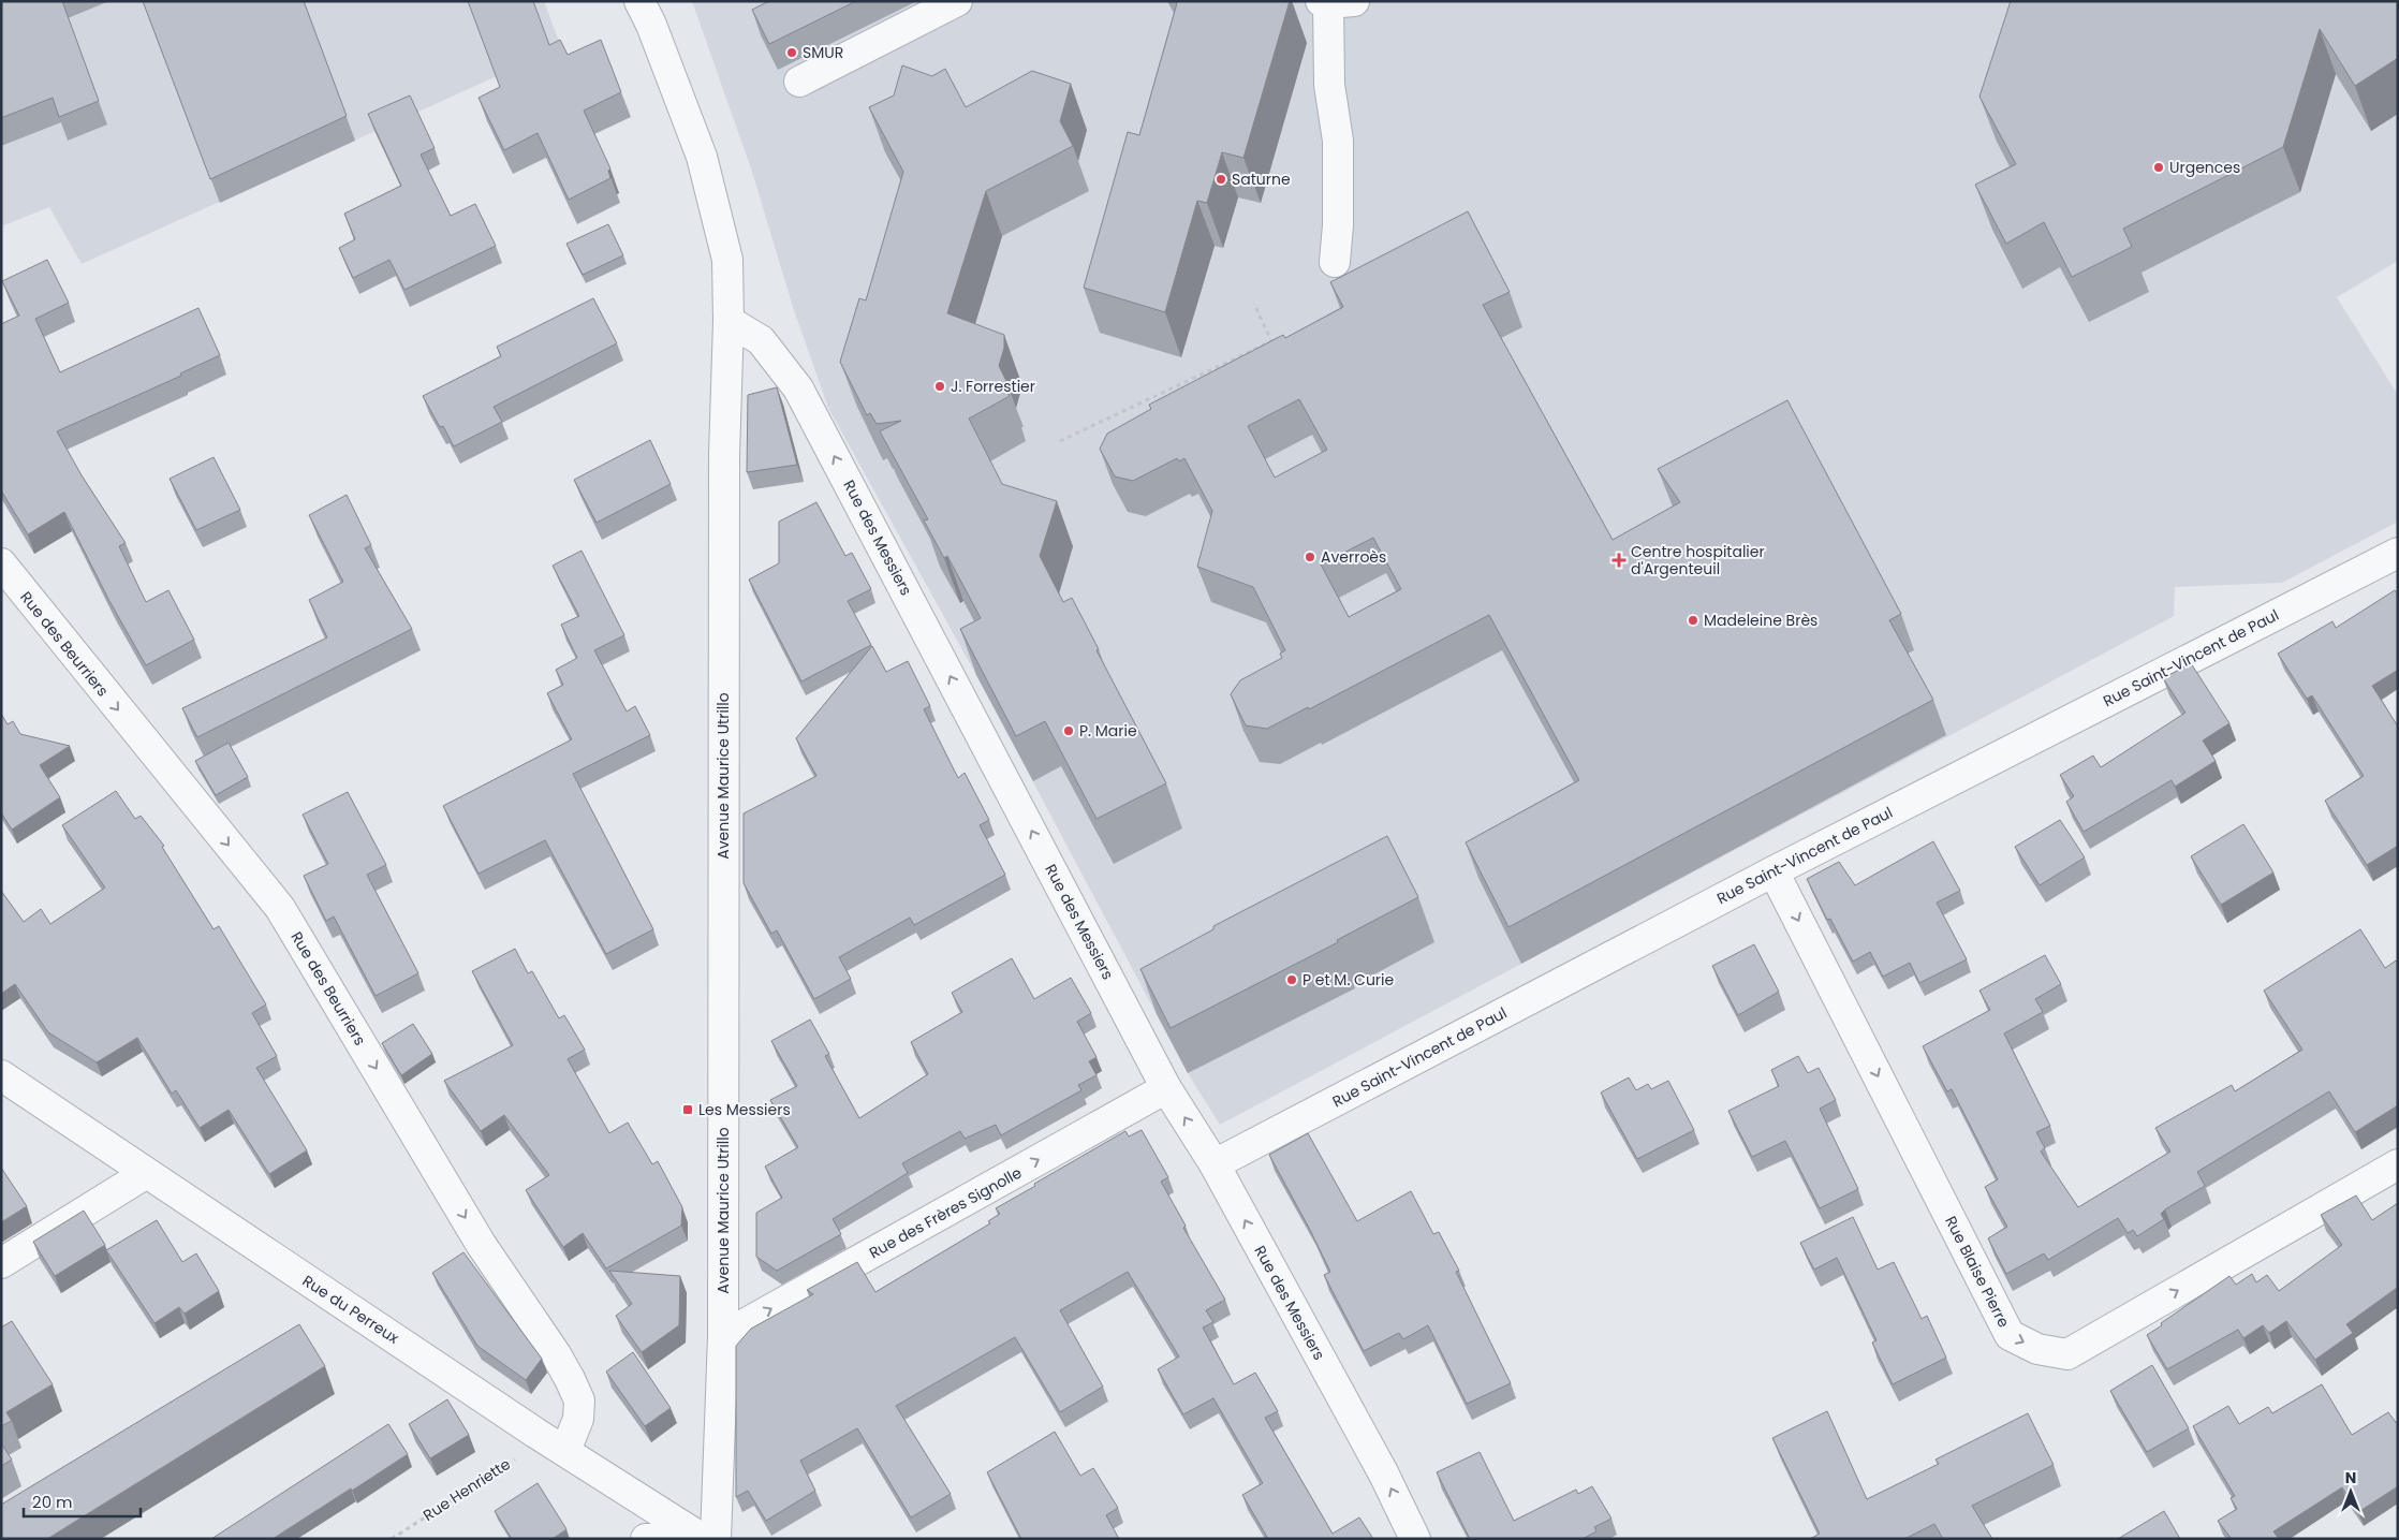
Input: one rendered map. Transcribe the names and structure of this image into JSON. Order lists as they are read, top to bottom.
{
  "streets": {
    "street": [
      "Rue des Messiers",
      "Rue des Beurriers",
      "Rue Saint-Vincent de Paul",
      "Avenue Maurice Utrillo",
      "Rue des Frères Signolle",
      "Rue Blaise Pierre",
      "Rue du Perreux"
    ],
    "path": ["Rue Henriette"]
  },
  "crossings": [
    ["Rue des Messiers", "Rue Saint-Vincent de Paul"],
    ["Rue des Messiers", "Avenue Maurice Utrillo"],
    ["Rue des Messiers", "Rue des Frères Signolle"],
    ["Rue des Beurriers", "Rue du Perreux"],
    ["Rue Saint-Vincent de Paul", "Rue Blaise Pierre"],
    ["Avenue Maurice Utrillo", "Rue des Frères Signolle"],
    ["Rue du Perreux", "Rue Henriette"]
  ],
  "one_way": ["Rue des Messiers", "Rue des Beurriers", "Rue des Frères Signolle"],
  "places": {
    "other": [
      "SMUR",
      "Urgences",
      "Saturne",
      "J. Forrestier",
      "Averroès",
      "Madeleine Brès",
      "P. Marie",
      "P et M. Curie"
    ],
    "health": ["Centre hospitalier d'Argenteuil"],
    "transit": ["Les Messiers"]
  },
  "scale_bar": "20 m",
  "north": "top"
}
